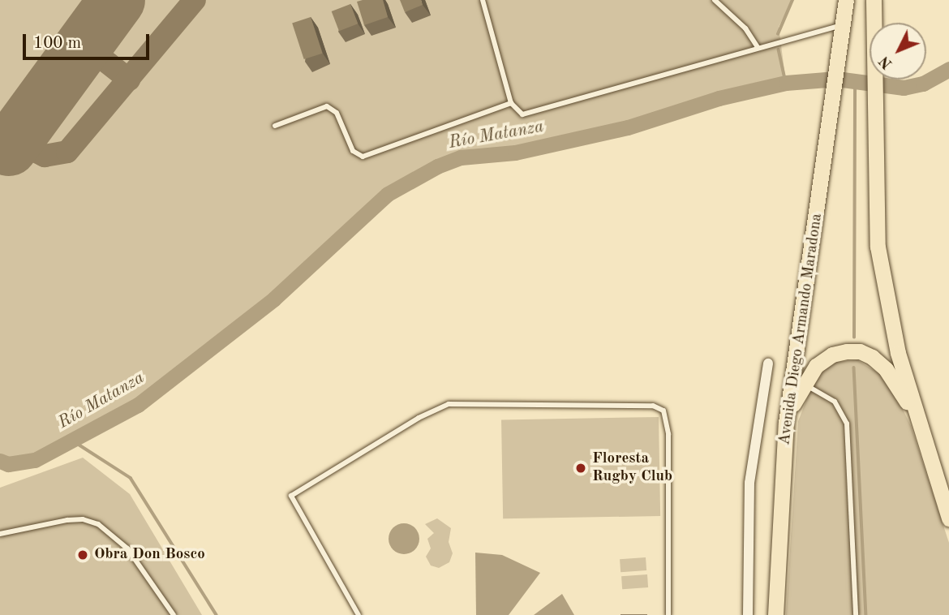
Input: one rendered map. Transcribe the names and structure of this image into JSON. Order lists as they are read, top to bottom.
{
  "streets": {
    "main road": ["Avenida Diego Armando Maradona"]
  },
  "water": ["Río Matanza"],
  "places": ["Floresta Rugby Club", "Obra Don Bosco"],
  "scale_bar": "100 m",
  "north": "bottom left"
}
